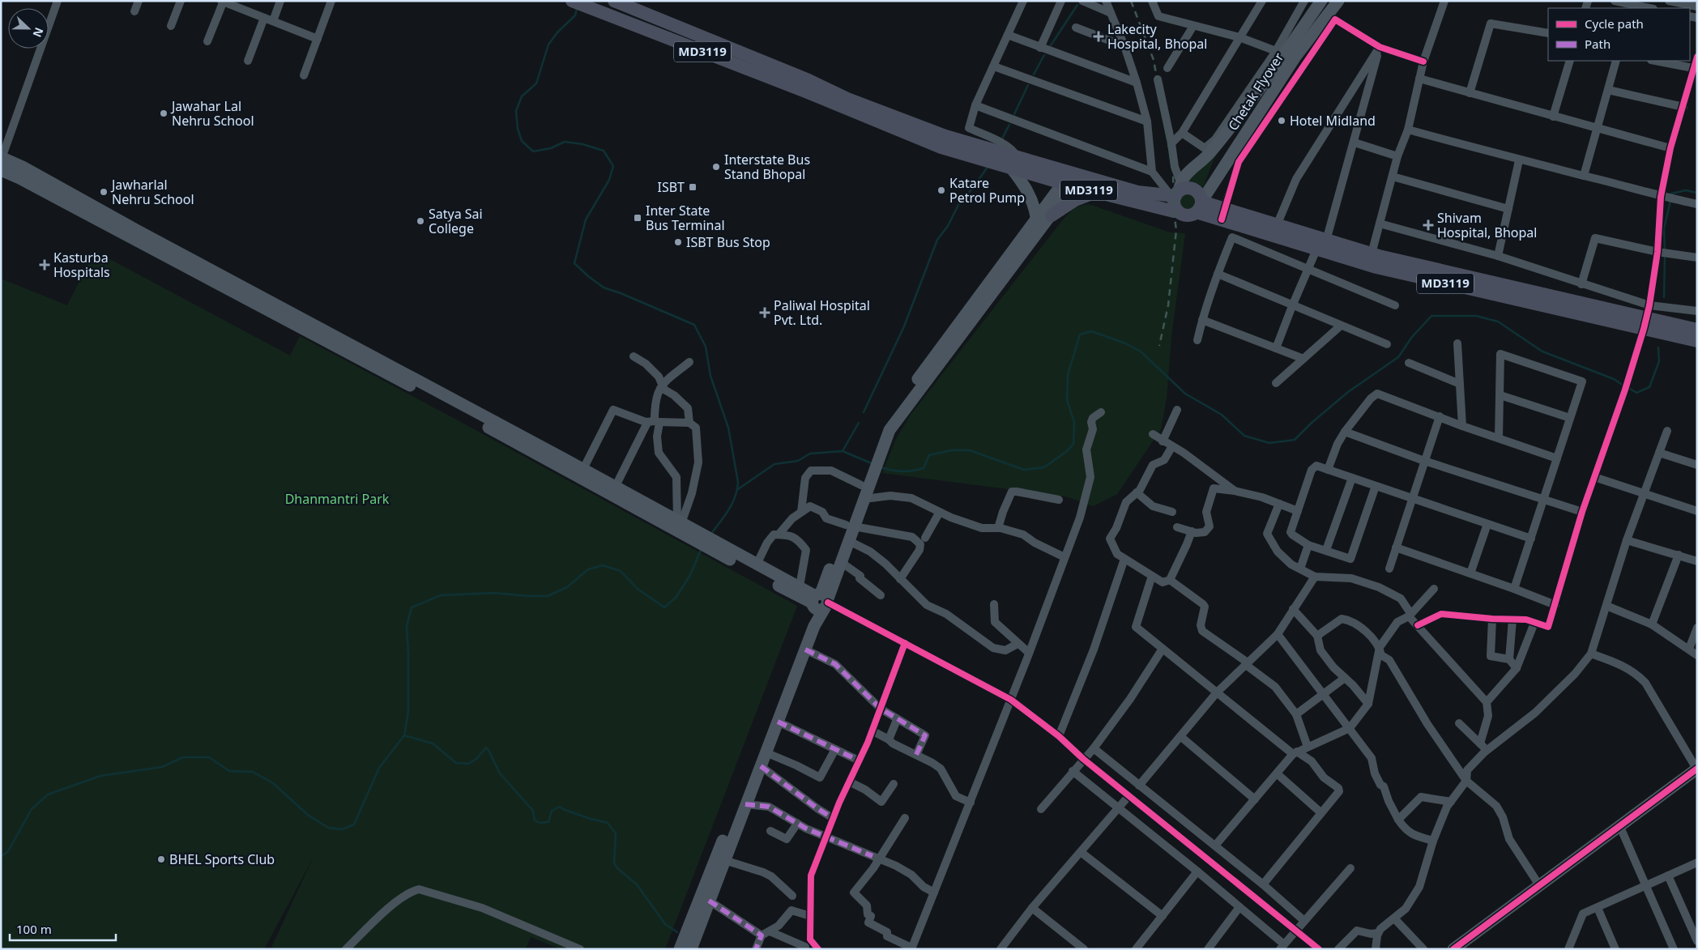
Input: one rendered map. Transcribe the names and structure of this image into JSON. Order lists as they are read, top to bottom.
{
  "streets": {
    "main road": ["MD3119", "Chetak Flyover"]
  },
  "crossings": [
    ["MD3119", "Chetak Flyover"]
  ],
  "parks": ["Dhanmantri Park"],
  "places": {
    "health": [
      "Lakecity Hospital, Bhopal",
      "Shivam Hospital, Bhopal",
      "Kasturba Hospitals",
      "Paliwal Hospital Pvt. Ltd."
    ],
    "other": [
      "Jawahar Lal Nehru School",
      "Hotel Midland",
      "Interstate Bus Stand Bhopal",
      "Katare Petrol Pump",
      "Jawharlal Nehru School",
      "Satya Sai College",
      "ISBT Bus Stop",
      "BHEL Sports Club"
    ],
    "transit": ["ISBT", "Inter State Bus Terminal"]
  },
  "legend": ["Cycle path", "Path"],
  "scale_bar": "100 m",
  "north": "right"
}
